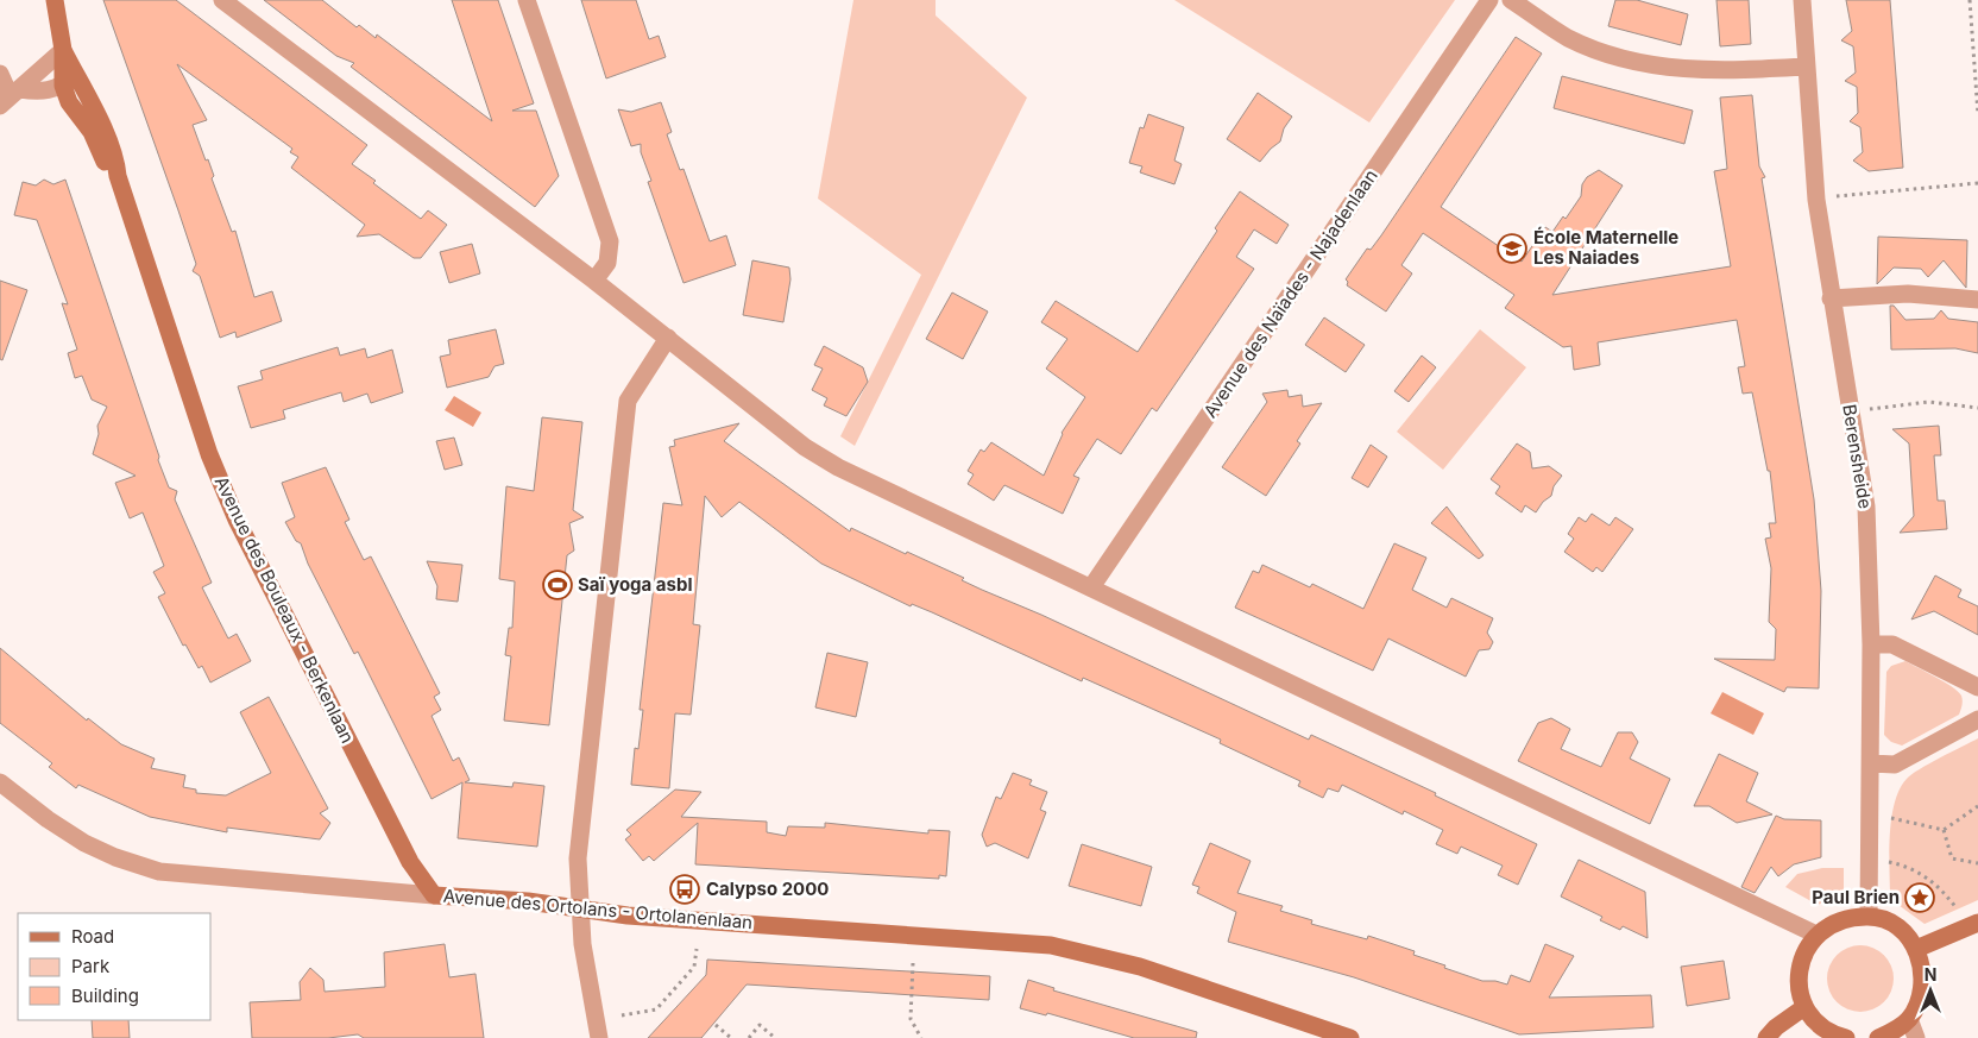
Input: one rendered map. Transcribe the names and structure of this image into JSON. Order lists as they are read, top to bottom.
{
  "streets": {
    "street": [
      "Avenue des Naïades - Najadenlaan",
      "Berensheide",
      "Avenue des Bouleaux - Berkenlaan",
      "Avenue des Ortolans - Ortolanenlaan"
    ]
  },
  "crossings": [
    ["Avenue des Bouleaux - Berkenlaan", "Avenue des Ortolans - Ortolanenlaan"]
  ],
  "places": {
    "school or university": ["École Maternelle Les Naiades"],
    "sports": ["Saï yoga asbl"],
    "bus stop": ["Calypso 2000"],
    "place": ["Paul Brien"]
  },
  "legend": ["Road", "Park", "Building"],
  "north": "top"
}
